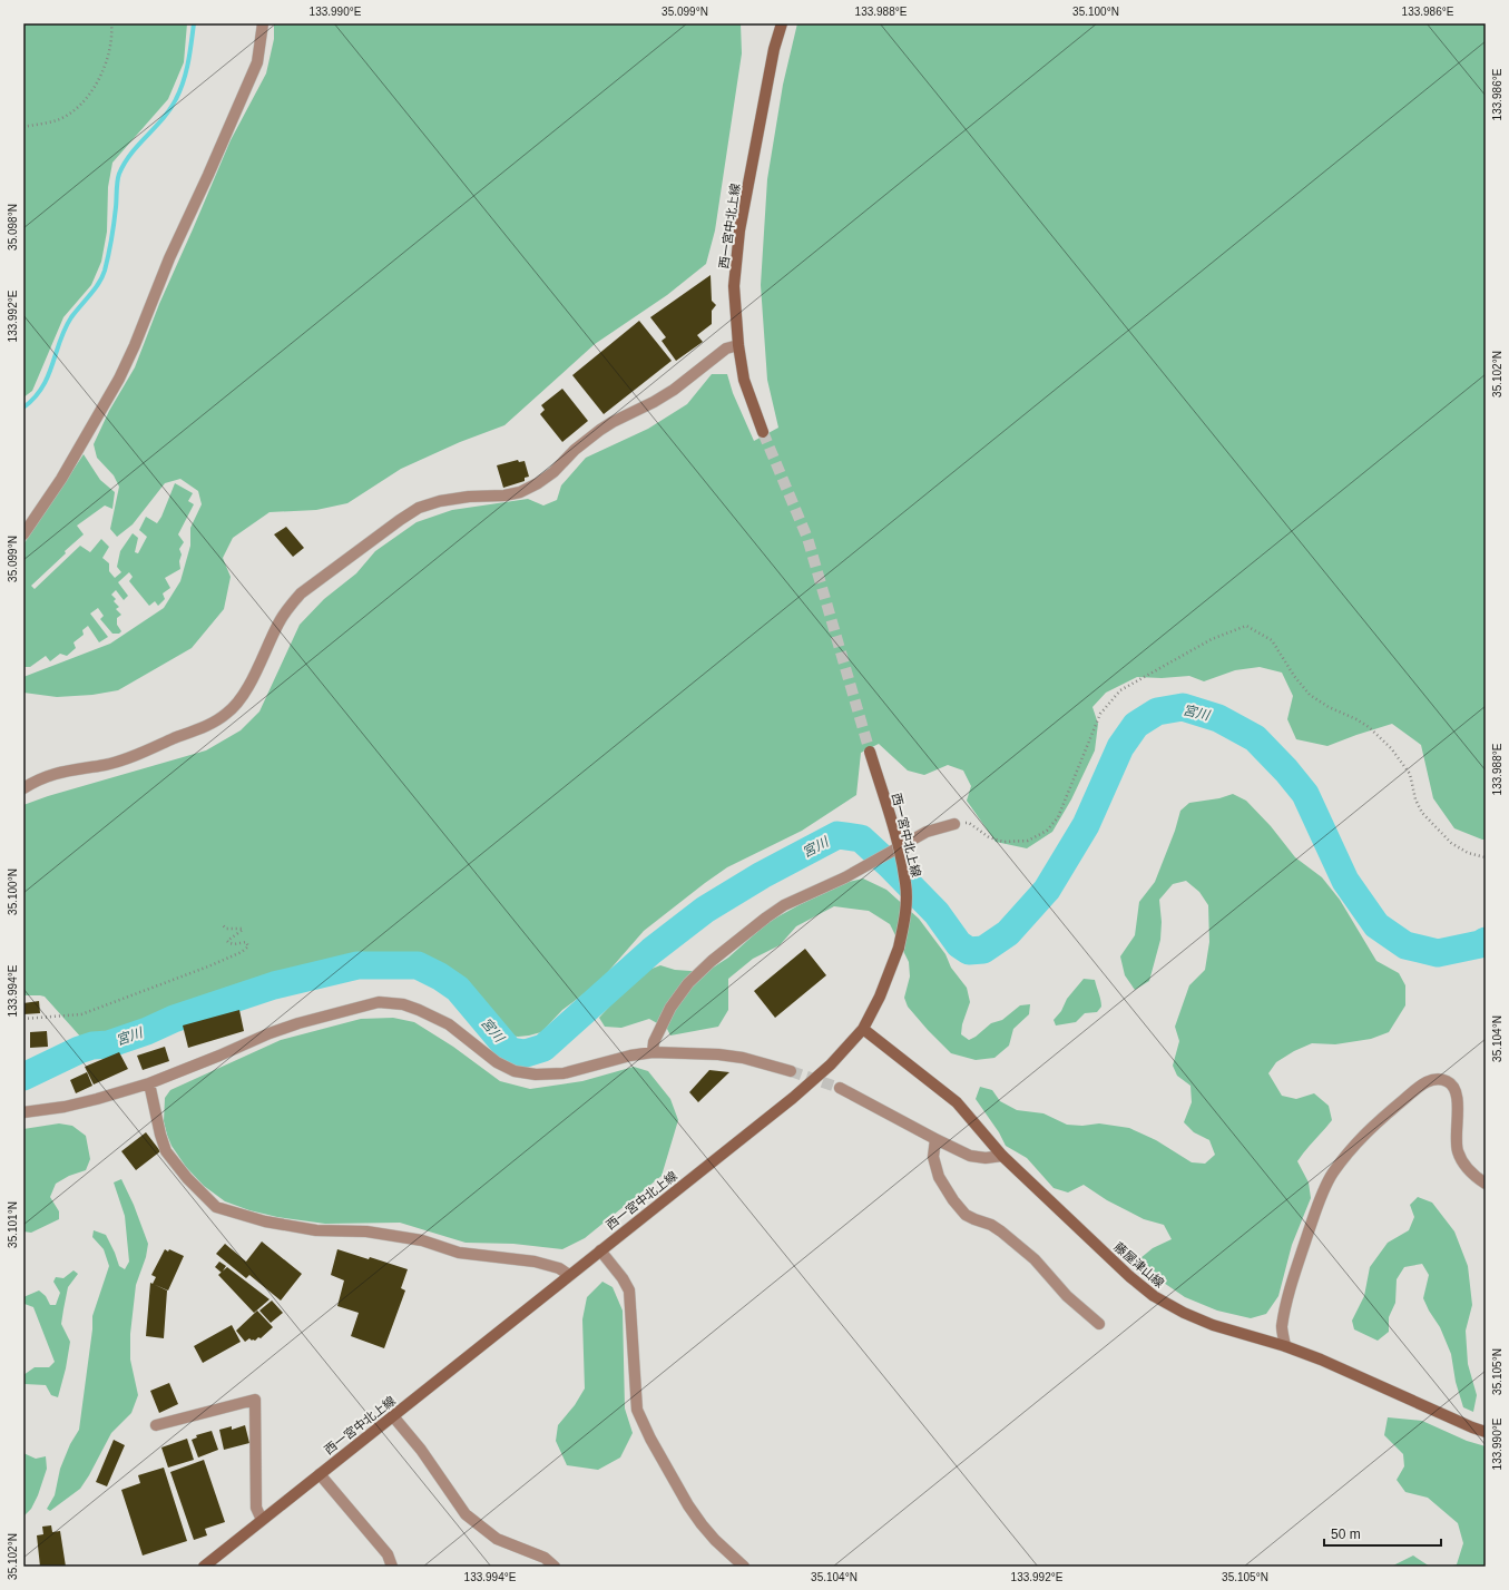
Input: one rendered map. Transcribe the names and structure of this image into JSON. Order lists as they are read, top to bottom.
{
  "streets": {
    "main road": ["西一宮中北上線", "藤屋津山線"]
  },
  "crossings": [
    ["西一宮中北上線", "藤屋津山線"]
  ],
  "water": ["宮川"],
  "scale_bar": "50 m",
  "coordinates": [
    "133.990°E",
    "35.099°N",
    "133.988°E",
    "35.100°N",
    "133.986°E",
    "35.098°N",
    "133.992°E",
    "35.102°N",
    "133.994°E",
    "35.104°N",
    "35.101°N",
    "35.105°N"
  ]
}
